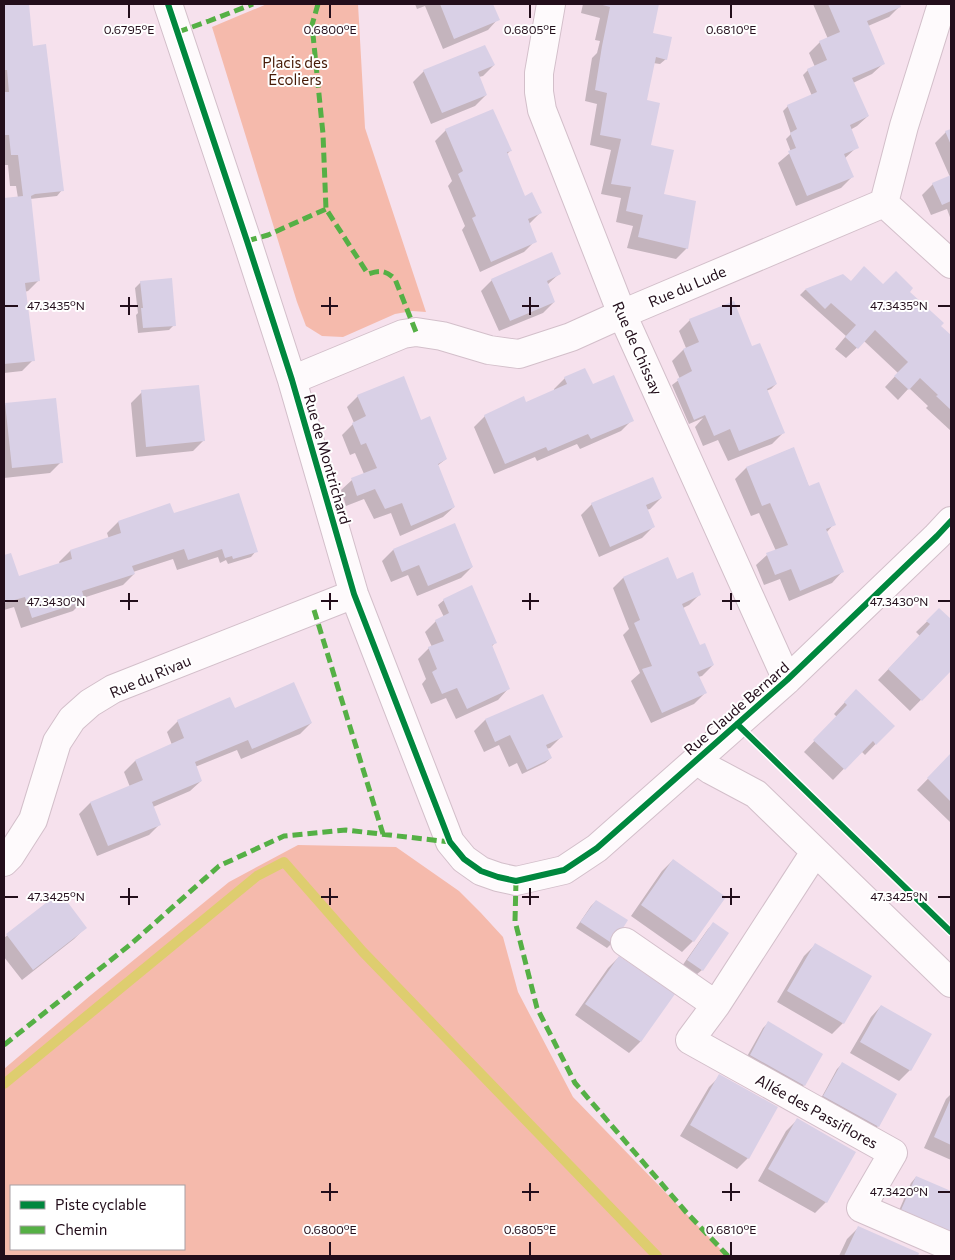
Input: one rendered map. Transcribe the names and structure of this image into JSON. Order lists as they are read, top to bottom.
{
  "streets": {
    "street": [
      "Rue du Lude",
      "Rue de Chissay",
      "Rue de Montrichard",
      "Rue du Rivau",
      "Rue Claude Bernard",
      "Allée des Passiflores"
    ]
  },
  "crossings": [
    ["Rue du Lude", "Rue de Chissay"],
    ["Rue du Lude", "Rue de Montrichard"],
    ["Rue de Chissay", "Rue Claude Bernard"],
    ["Rue de Montrichard", "Rue du Rivau"],
    ["Rue de Montrichard", "Rue Claude Bernard"]
  ],
  "parks": ["Placis des Écoliers"],
  "legend": ["Piste cyclable", "Chemin"],
  "coordinates": [
    "0.6795°E",
    "0.6800°E",
    "0.6805°E",
    "0.6810°E",
    "47.3435°N",
    "47.3430°N",
    "47.3425°N",
    "47.3420°N"
  ]
}
